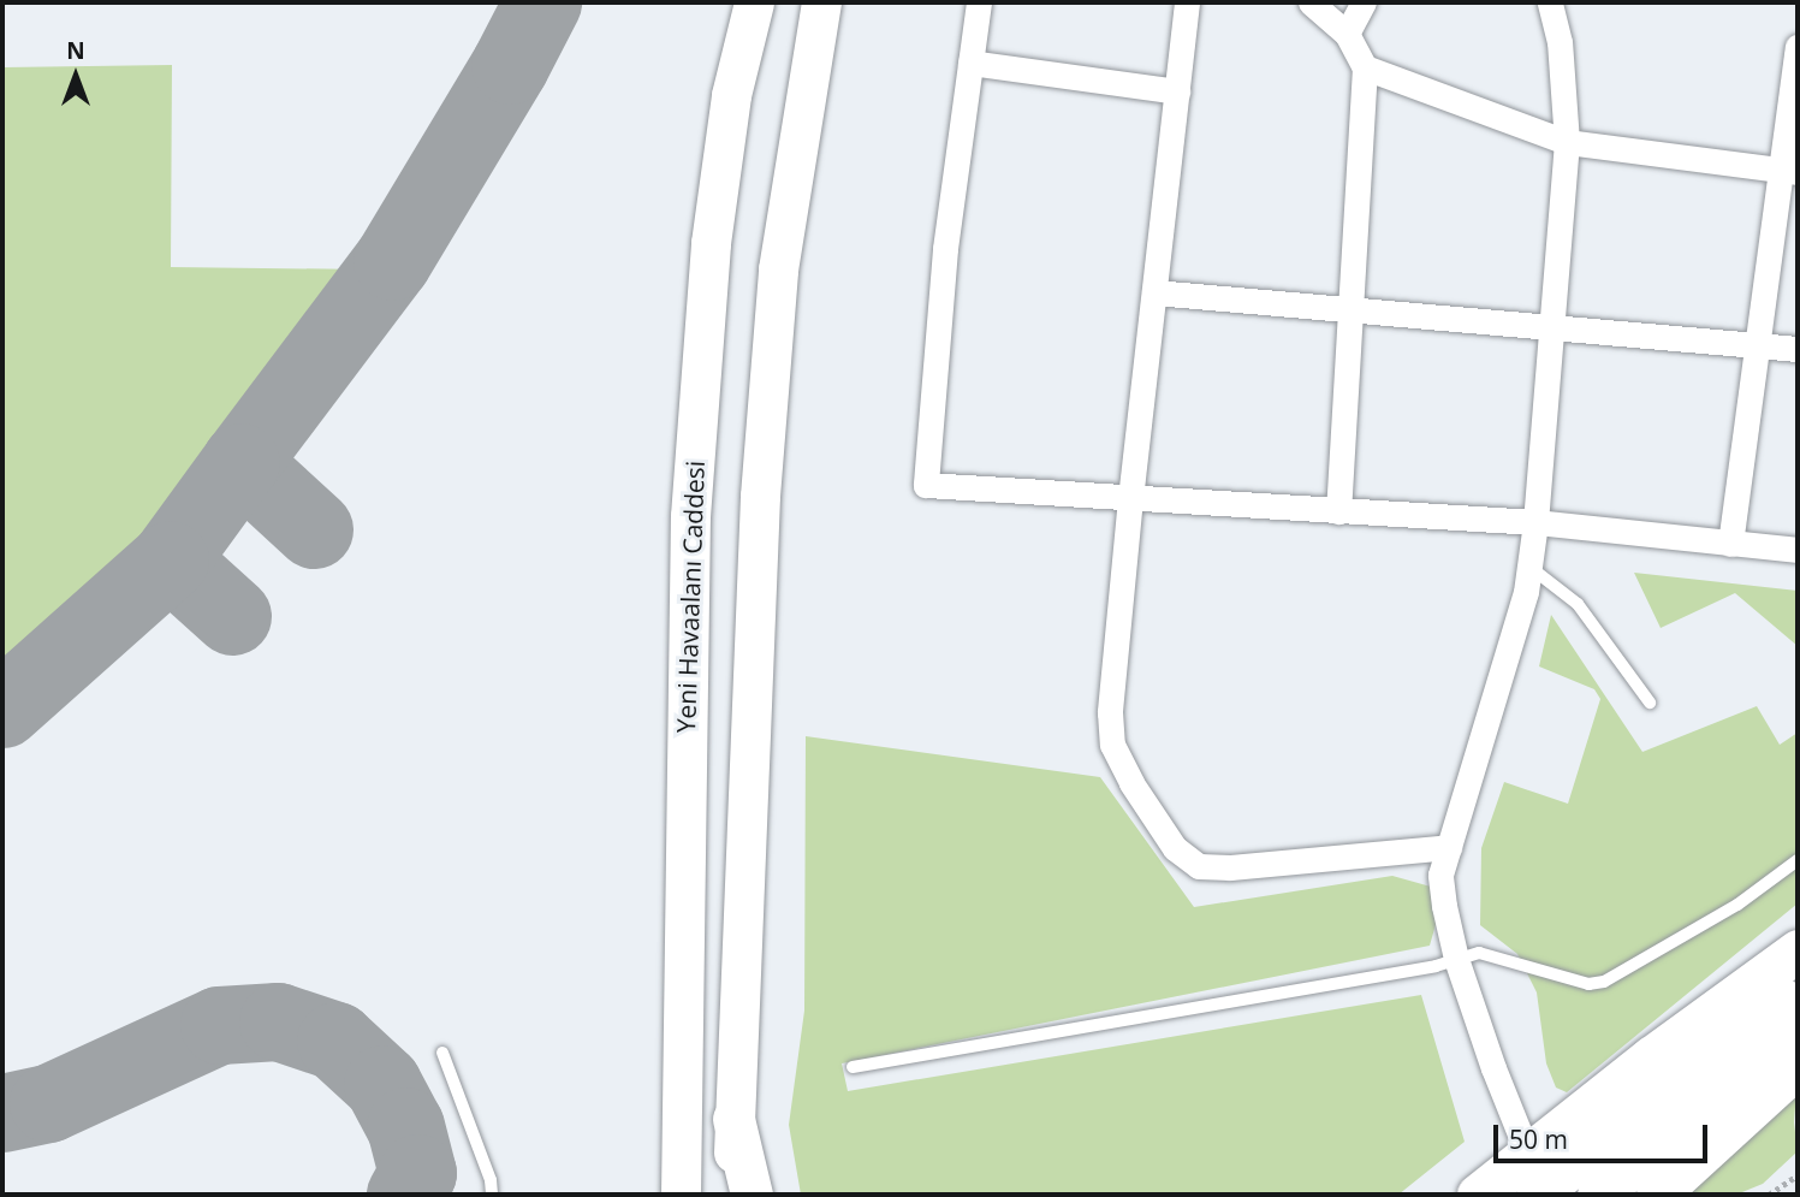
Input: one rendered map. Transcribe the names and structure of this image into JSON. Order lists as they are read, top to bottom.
{
  "streets": {
    "main road": ["Yeni Havaalanı Caddesi"]
  },
  "scale_bar": "50 m",
  "north": "top"
}
